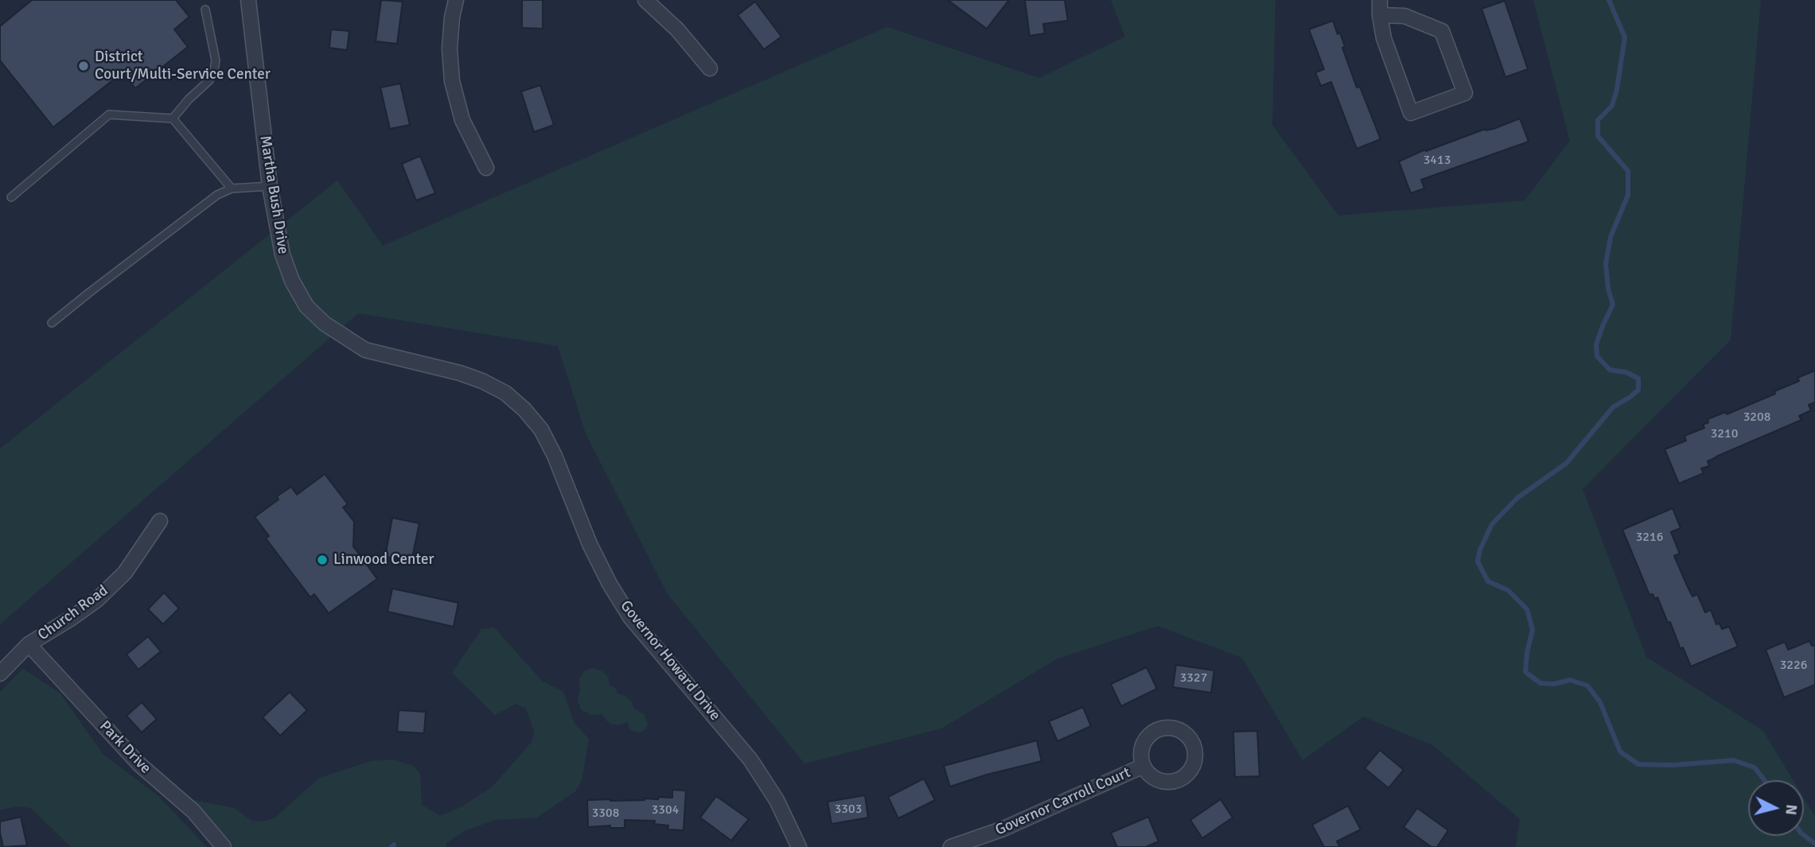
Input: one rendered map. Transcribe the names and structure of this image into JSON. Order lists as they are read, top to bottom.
{
  "streets": {
    "street": [
      "Martha Bush Drive",
      "Church Road",
      "Governor Howard Drive",
      "Park Drive",
      "Governor Carroll Court"
    ]
  },
  "crossings": [
    ["Martha Bush Drive", "Governor Howard Drive"],
    ["Church Road", "Park Drive"]
  ],
  "places": ["District Court/Multi-Service Center", "Linwood Center"],
  "house_numbers": [
    "3413",
    "3208",
    "3210",
    "3216",
    "3226",
    "3327",
    "3303",
    "3304",
    "3308"
  ],
  "north": "right"
}
